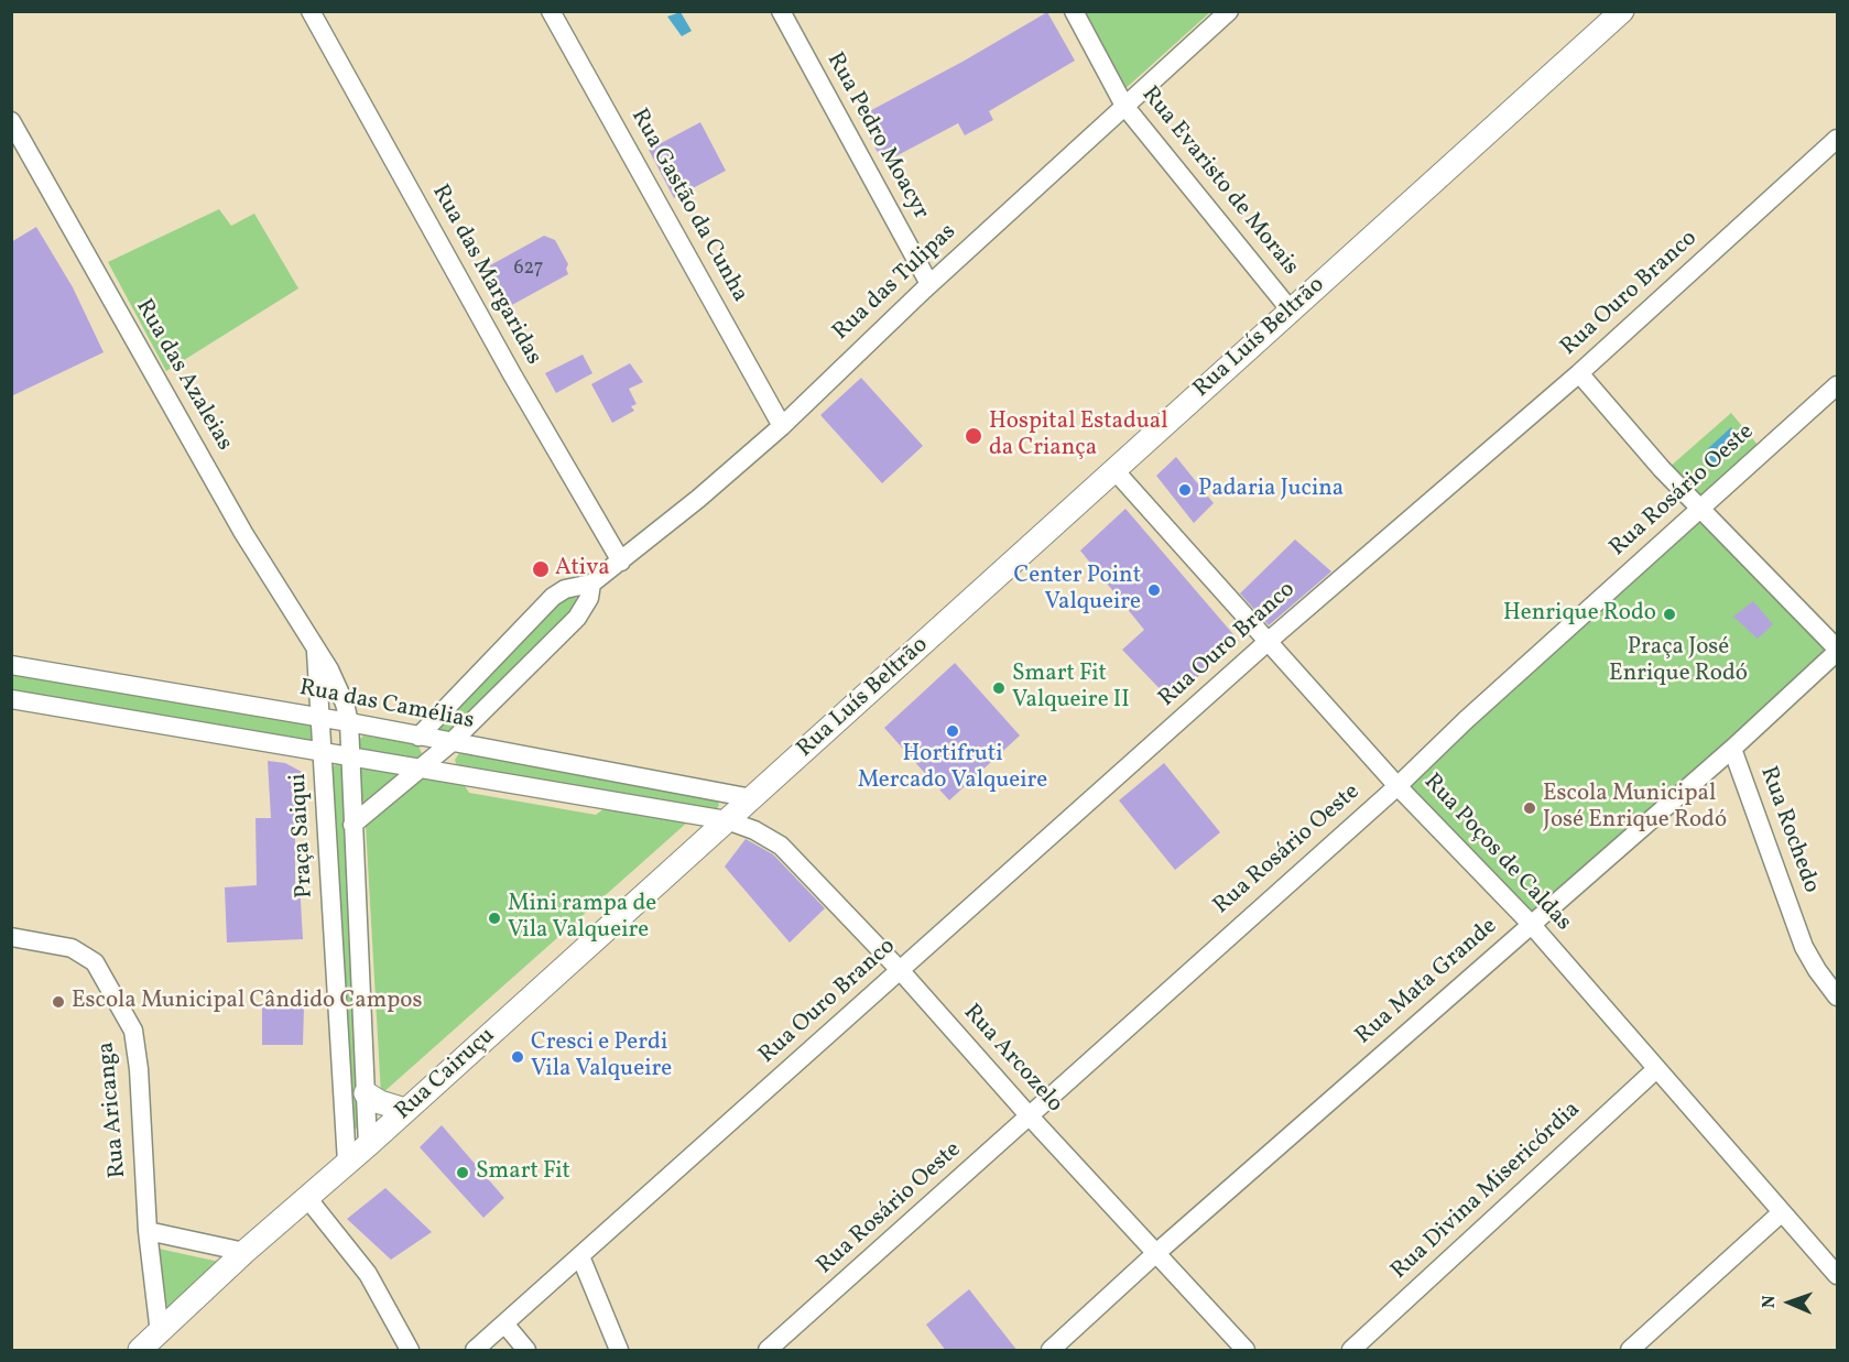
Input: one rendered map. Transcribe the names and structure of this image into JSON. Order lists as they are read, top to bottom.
{
  "streets": {
    "main road": ["Rua Luís Beltrão", "Rua Cairuçu"],
    "street": [
      "Rua Pedro Moacyr",
      "Rua Evaristo de Morais",
      "Rua Gastão da Cunha",
      "Rua das Margaridas",
      "Rua das Tulipas",
      "Rua Ouro Branco",
      "Rua das Azaleias",
      "Rua Rosário Oeste",
      "Rua das Camélias",
      "Rua Rochedo",
      "Praça Saiqui",
      "Rua Poços de Caldas",
      "Rua Mata Grande",
      "Rua Arcozelo",
      "Rua Aricanga",
      "Rua Divina Misericórdia"
    ]
  },
  "crossings": [
    ["Rua Pedro Moacyr", "Rua das Tulipas"],
    ["Rua Evaristo de Morais", "Rua das Tulipas"],
    ["Rua Evaristo de Morais", "Rua Luís Beltrão"],
    ["Rua Gastão da Cunha", "Rua das Tulipas"],
    ["Rua das Margaridas", "Rua das Tulipas"],
    ["Rua das Tulipas", "Rua das Camélias"],
    ["Rua Ouro Branco", "Rua Poços de Caldas"],
    ["Rua Ouro Branco", "Rua Arcozelo"],
    ["Rua Luís Beltrão", "Rua das Camélias"],
    ["Rua Luís Beltrão", "Rua Poços de Caldas"],
    ["Rua Luís Beltrão", "Rua Cairuçu"],
    ["Rua das Azaleias", "Rua das Camélias"],
    ["Rua das Azaleias", "Praça Saiqui"],
    ["Rua Rosário Oeste", "Rua Poços de Caldas"],
    ["Rua Rosário Oeste", "Rua Arcozelo"],
    ["Rua das Camélias", "Praça Saiqui"],
    ["Rua das Camélias", "Rua Cairuçu"],
    ["Rua Rochedo", "Rua Mata Grande"],
    ["Praça Saiqui", "Rua Cairuçu"],
    ["Rua Poços de Caldas", "Rua Mata Grande"],
    ["Rua Poços de Caldas", "Rua Divina Misericórdia"],
    ["Rua Mata Grande", "Rua Arcozelo"],
    ["Rua Arcozelo", "Rua Cairuçu"],
    ["Rua Cairuçu", "Rua Aricanga"]
  ],
  "parks": ["Praça José Enrique Rodó"],
  "places": [
    "Hospital Estadual da Criança",
    "Padaria Jucina",
    "Ativa",
    "Center Point Valqueire",
    "Henrique Rodo",
    "Smart Fit Valqueire II",
    "Hortifruti Mercado Valqueire",
    "Escola Municipal José Enrique Rodó",
    "Mini rampa de Vila Valqueire",
    "Escola Municipal Cândido Campos",
    "Cresci e Perdi Vila Valqueire",
    "Smart Fit"
  ],
  "house_numbers": ["627"],
  "north": "left"
}
